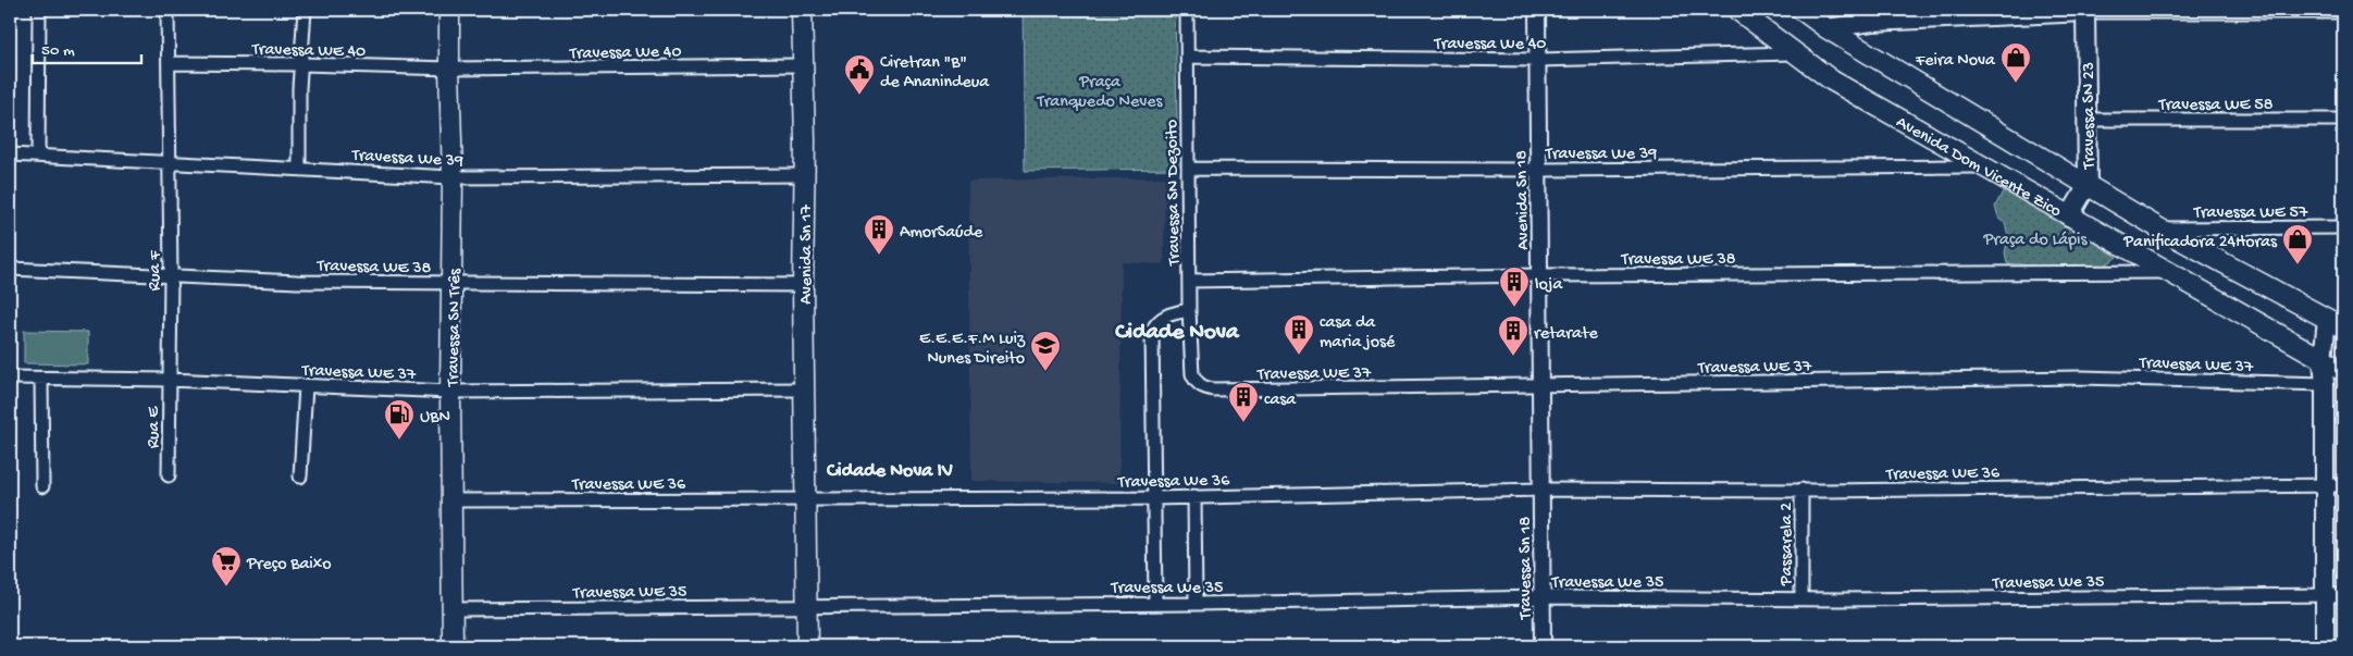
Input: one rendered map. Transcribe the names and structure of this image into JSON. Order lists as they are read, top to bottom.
{
  "streets": {
    "main road": [
      "Travessa SN 23",
      "Avenida Dom Vicente Zico",
      "Avenida Sn 17",
      "Travessa SN Três"
    ],
    "street": [
      "Travessa We 40",
      "Travessa WE 40",
      "Travessa WE 58",
      "Travessa We 39",
      "Travessa SN Dezoito",
      "Avenida Sn 18",
      "Travessa WE 57",
      "Travessa WE 38",
      "Rua F",
      "Travessa WE 37",
      "Rua E",
      "Travessa WE 36",
      "Travessa We 36",
      "Passarela 2",
      "Travessa Sn 18",
      "Travessa We 35",
      "Travessa WE 35"
    ]
  },
  "crossings": [
    ["Travessa We 40", "Travessa WE 40"],
    ["Travessa We 40", "Avenida Dom Vicente Zico"],
    ["Travessa We 40", "Travessa SN Dezoito"],
    ["Travessa We 40", "Avenida Sn 18"],
    ["Travessa We 40", "Avenida Sn 17"],
    ["Travessa We 40", "Travessa SN Três"],
    ["Travessa WE 40", "Rua F"],
    ["Travessa WE 40", "Travessa SN Três"],
    ["Travessa WE 58", "Travessa SN 23"],
    ["Travessa SN 23", "Avenida Dom Vicente Zico"],
    ["Travessa We 39", "Avenida Dom Vicente Zico"],
    ["Travessa We 39", "Travessa SN Dezoito"],
    ["Travessa We 39", "Avenida Sn 18"],
    ["Travessa We 39", "Avenida Sn 17"],
    ["Travessa We 39", "Rua F"],
    ["Travessa We 39", "Travessa SN Três"],
    ["Avenida Dom Vicente Zico", "Travessa WE 57"],
    ["Avenida Dom Vicente Zico", "Travessa WE 38"],
    ["Travessa SN Dezoito", "Travessa WE 38"],
    ["Travessa SN Dezoito", "Travessa WE 37"],
    ["Avenida Sn 18", "Travessa WE 38"],
    ["Avenida Sn 18", "Travessa WE 37"],
    ["Avenida Sn 18", "Travessa WE 36"],
    ["Avenida Sn 18", "Travessa We 36"],
    ["Avenida Sn 18", "Travessa Sn 18"],
    ["Avenida Sn 17", "Travessa WE 38"],
    ["Avenida Sn 17", "Travessa WE 37"],
    ["Avenida Sn 17", "Travessa WE 36"],
    ["Avenida Sn 17", "Travessa We 36"],
    ["Avenida Sn 17", "Travessa We 35"],
    ["Avenida Sn 17", "Travessa WE 35"],
    ["Travessa WE 38", "Rua F"],
    ["Travessa WE 38", "Travessa SN Três"],
    ["Rua F", "Travessa WE 37"],
    ["Rua F", "Rua E"],
    ["Travessa SN Três", "Travessa WE 37"],
    ["Travessa SN Três", "Travessa WE 36"],
    ["Travessa SN Três", "Travessa WE 35"],
    ["Travessa WE 37", "Rua E"],
    ["Travessa WE 36", "Travessa We 36"],
    ["Travessa WE 36", "Passarela 2"],
    ["Travessa WE 36", "Travessa Sn 18"],
    ["Travessa We 36", "Travessa Sn 18"],
    ["Passarela 2", "Travessa We 35"],
    ["Travessa Sn 18", "Travessa We 35"],
    ["Travessa We 35", "Travessa WE 35"]
  ],
  "districts": ["Cidade Nova", "Cidade Nova IV"],
  "parks": ["Praça Tranquedo Neves", "Praça do Lápis"],
  "places": {
    "shop": ["Feira Nova", "Panificadora 24Horas"],
    "public building": ["Ciretran \"B\" de Ananindeua"],
    "building": [
      "AmorSaúde",
      "loja",
      "casa da maria josé",
      "retarate",
      "casa"
    ],
    "school or university": ["E.E.E.F.M Luiz Nunes Direito"],
    "fuel station": ["UBN"],
    "supermarket": ["Preço Baixo"]
  },
  "scale_bar": "50 m"
}
